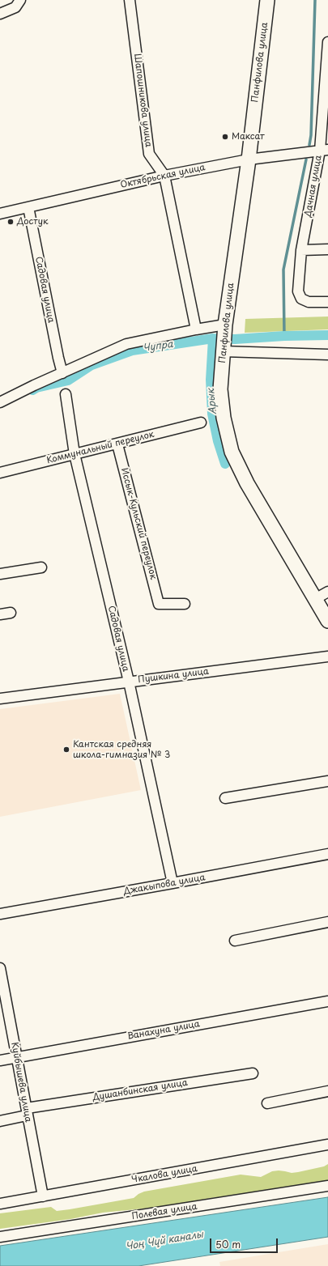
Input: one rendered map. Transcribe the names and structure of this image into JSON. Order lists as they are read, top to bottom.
{
  "streets": {
    "street": [
      "Панфилова улица",
      "Шапошникова улица",
      "Октябрьская улица",
      "Дачная улица",
      "Садовая улица",
      "Коммунальный переулок",
      "Иссык-Кульский переулок",
      "Пушкина улица",
      "Джакыпова улица",
      "Ванахуна улица",
      "Куйбышева улица",
      "Душанбинская улица",
      "Чкалова улица",
      "Полевая улица"
    ]
  },
  "crossings": [
    ["Панфилова улица", "Октябрьская улица"],
    ["Шапошникова улица", "Октябрьская улица"],
    ["Октябрьская улица", "Дачная улица"],
    ["Октябрьская улица", "Садовая улица"],
    ["Садовая улица", "Коммунальный переулок"],
    ["Садовая улица", "Пушкина улица"],
    ["Садовая улица", "Джакыпова улица"],
    ["Коммунальный переулок", "Иссык-Кульский переулок"],
    ["Ванахуна улица", "Куйбышева улица"],
    ["Куйбышева улица", "Душанбинская улица"],
    ["Куйбышева улица", "Чкалова улица"]
  ],
  "water": ["Чупра", "Арык", "Чоң Чүй каналы"],
  "places": ["Максат", "Достук", "Кантская средняя школа-гимназия № 3"],
  "scale_bar": "50 m"
}
